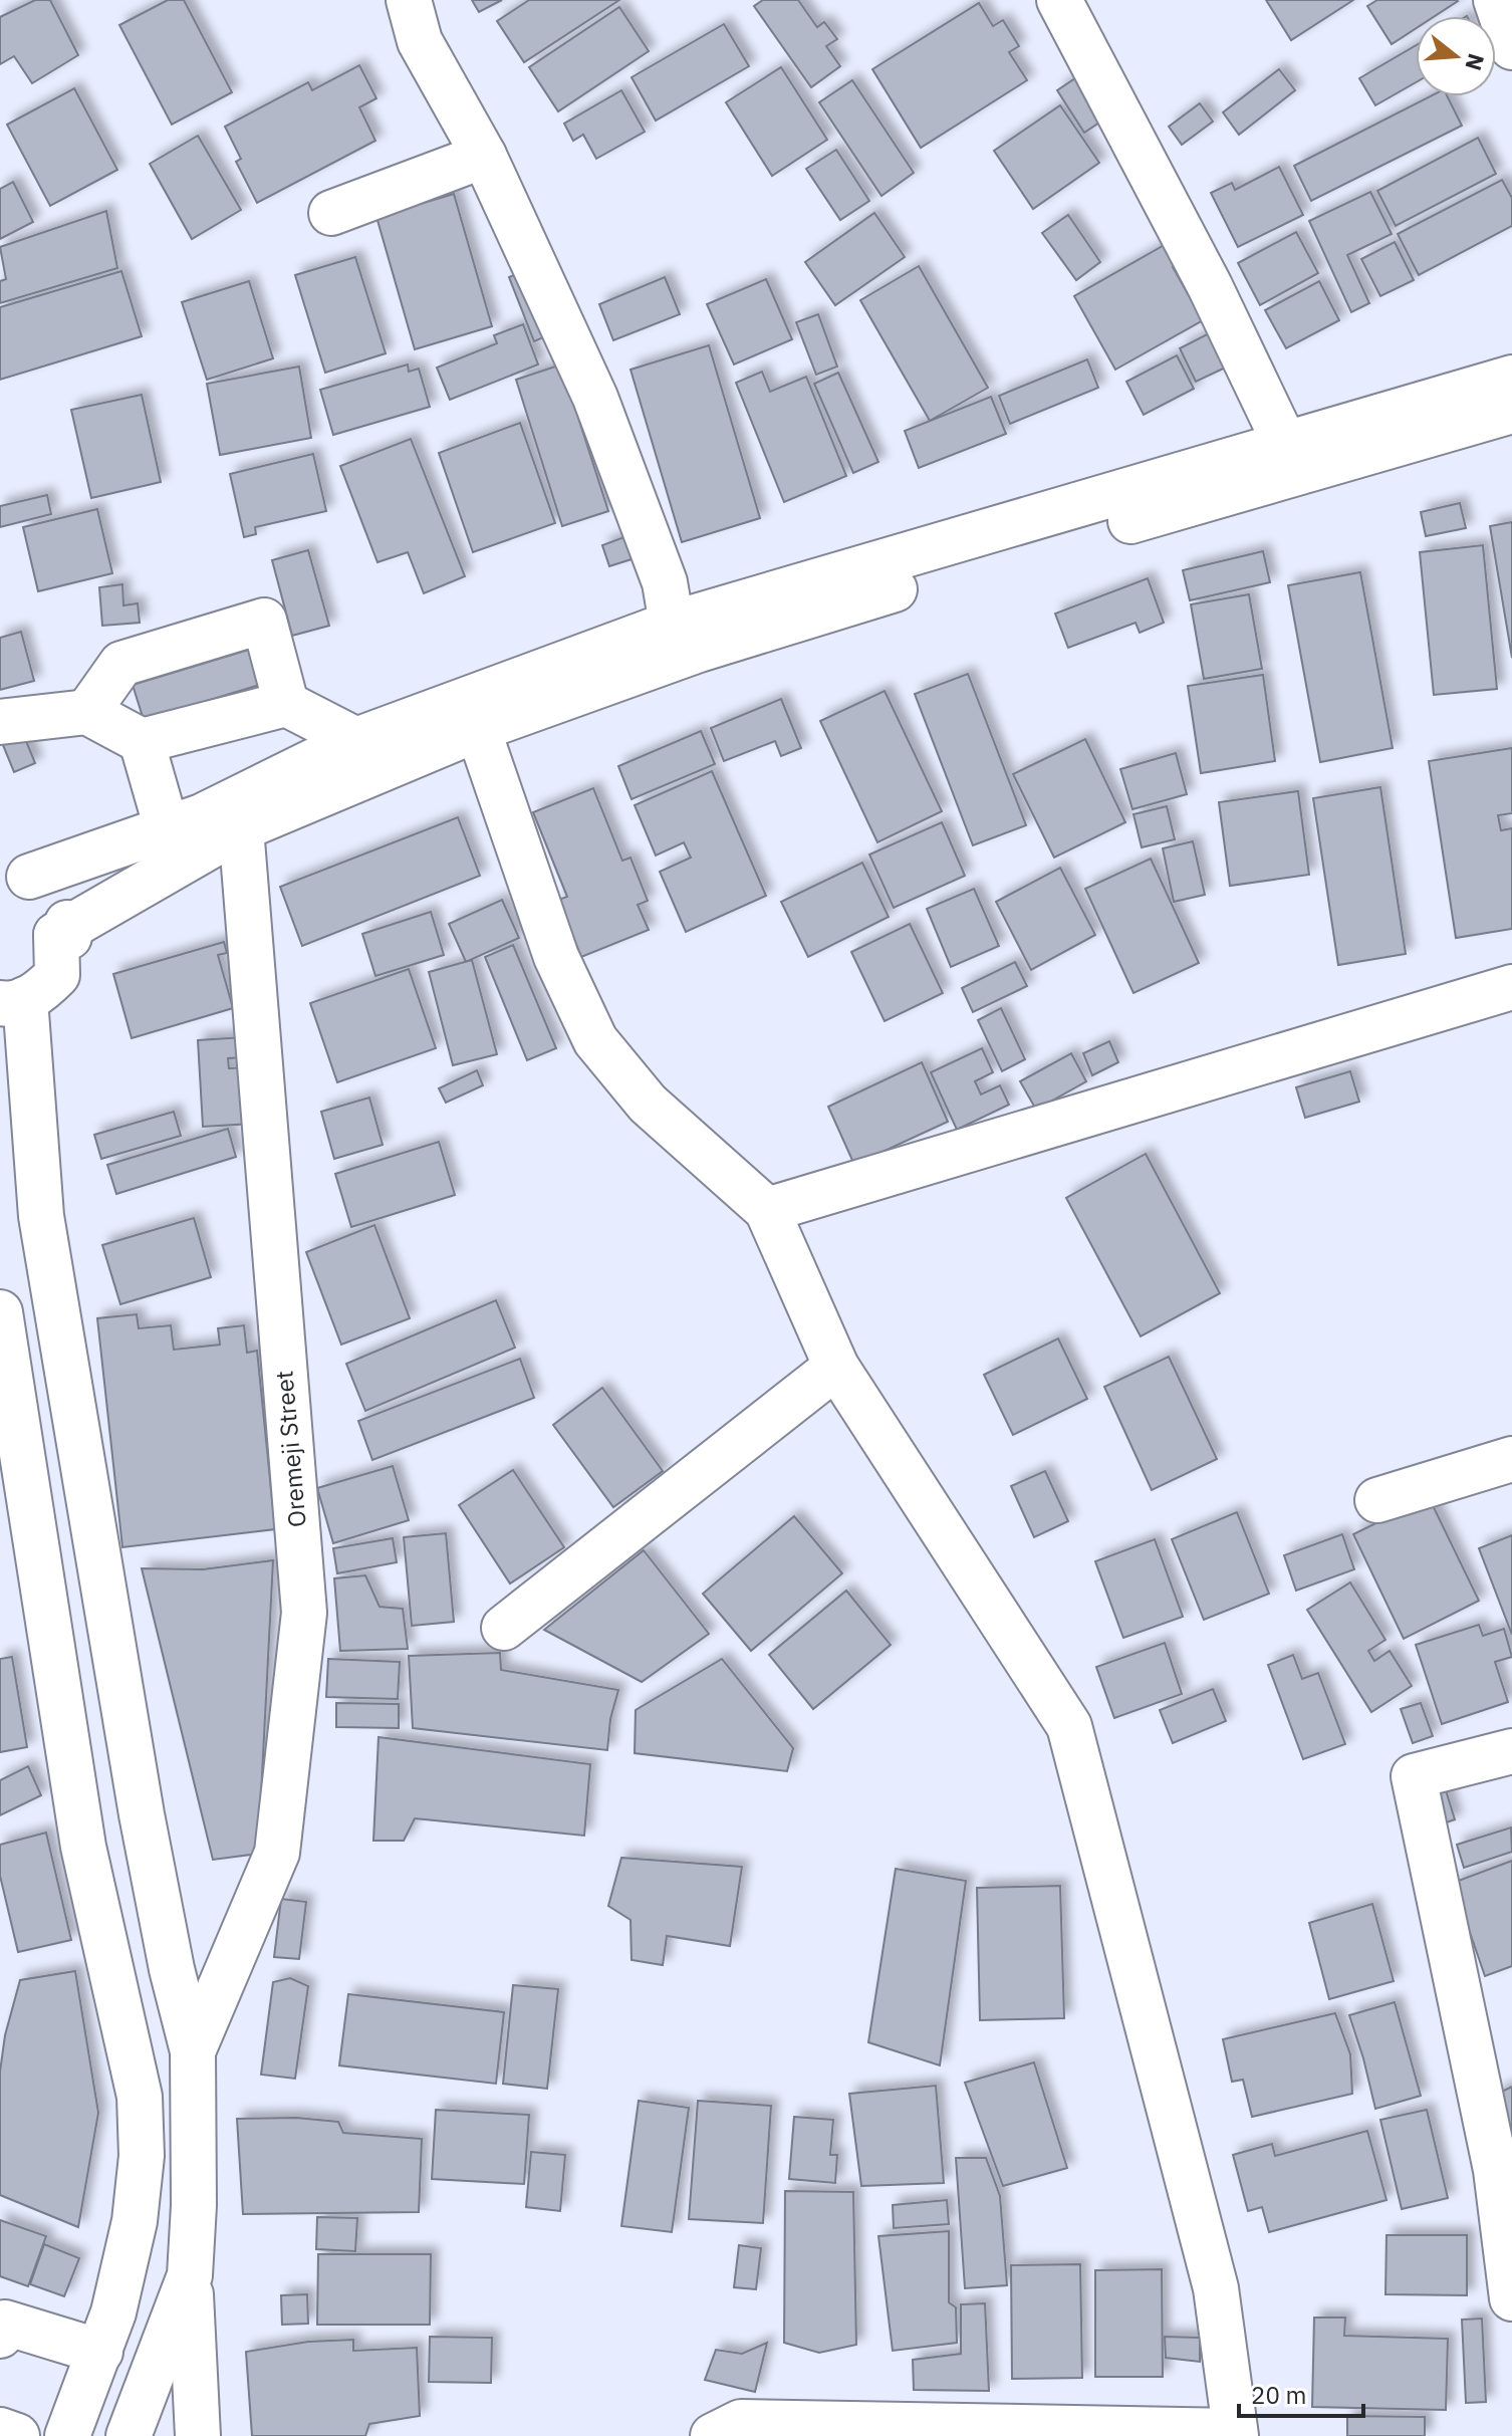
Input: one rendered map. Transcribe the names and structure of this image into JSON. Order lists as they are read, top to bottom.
{
  "streets": {
    "street": ["Oremeji Street"]
  },
  "scale_bar": "20 m",
  "north": "right"
}
